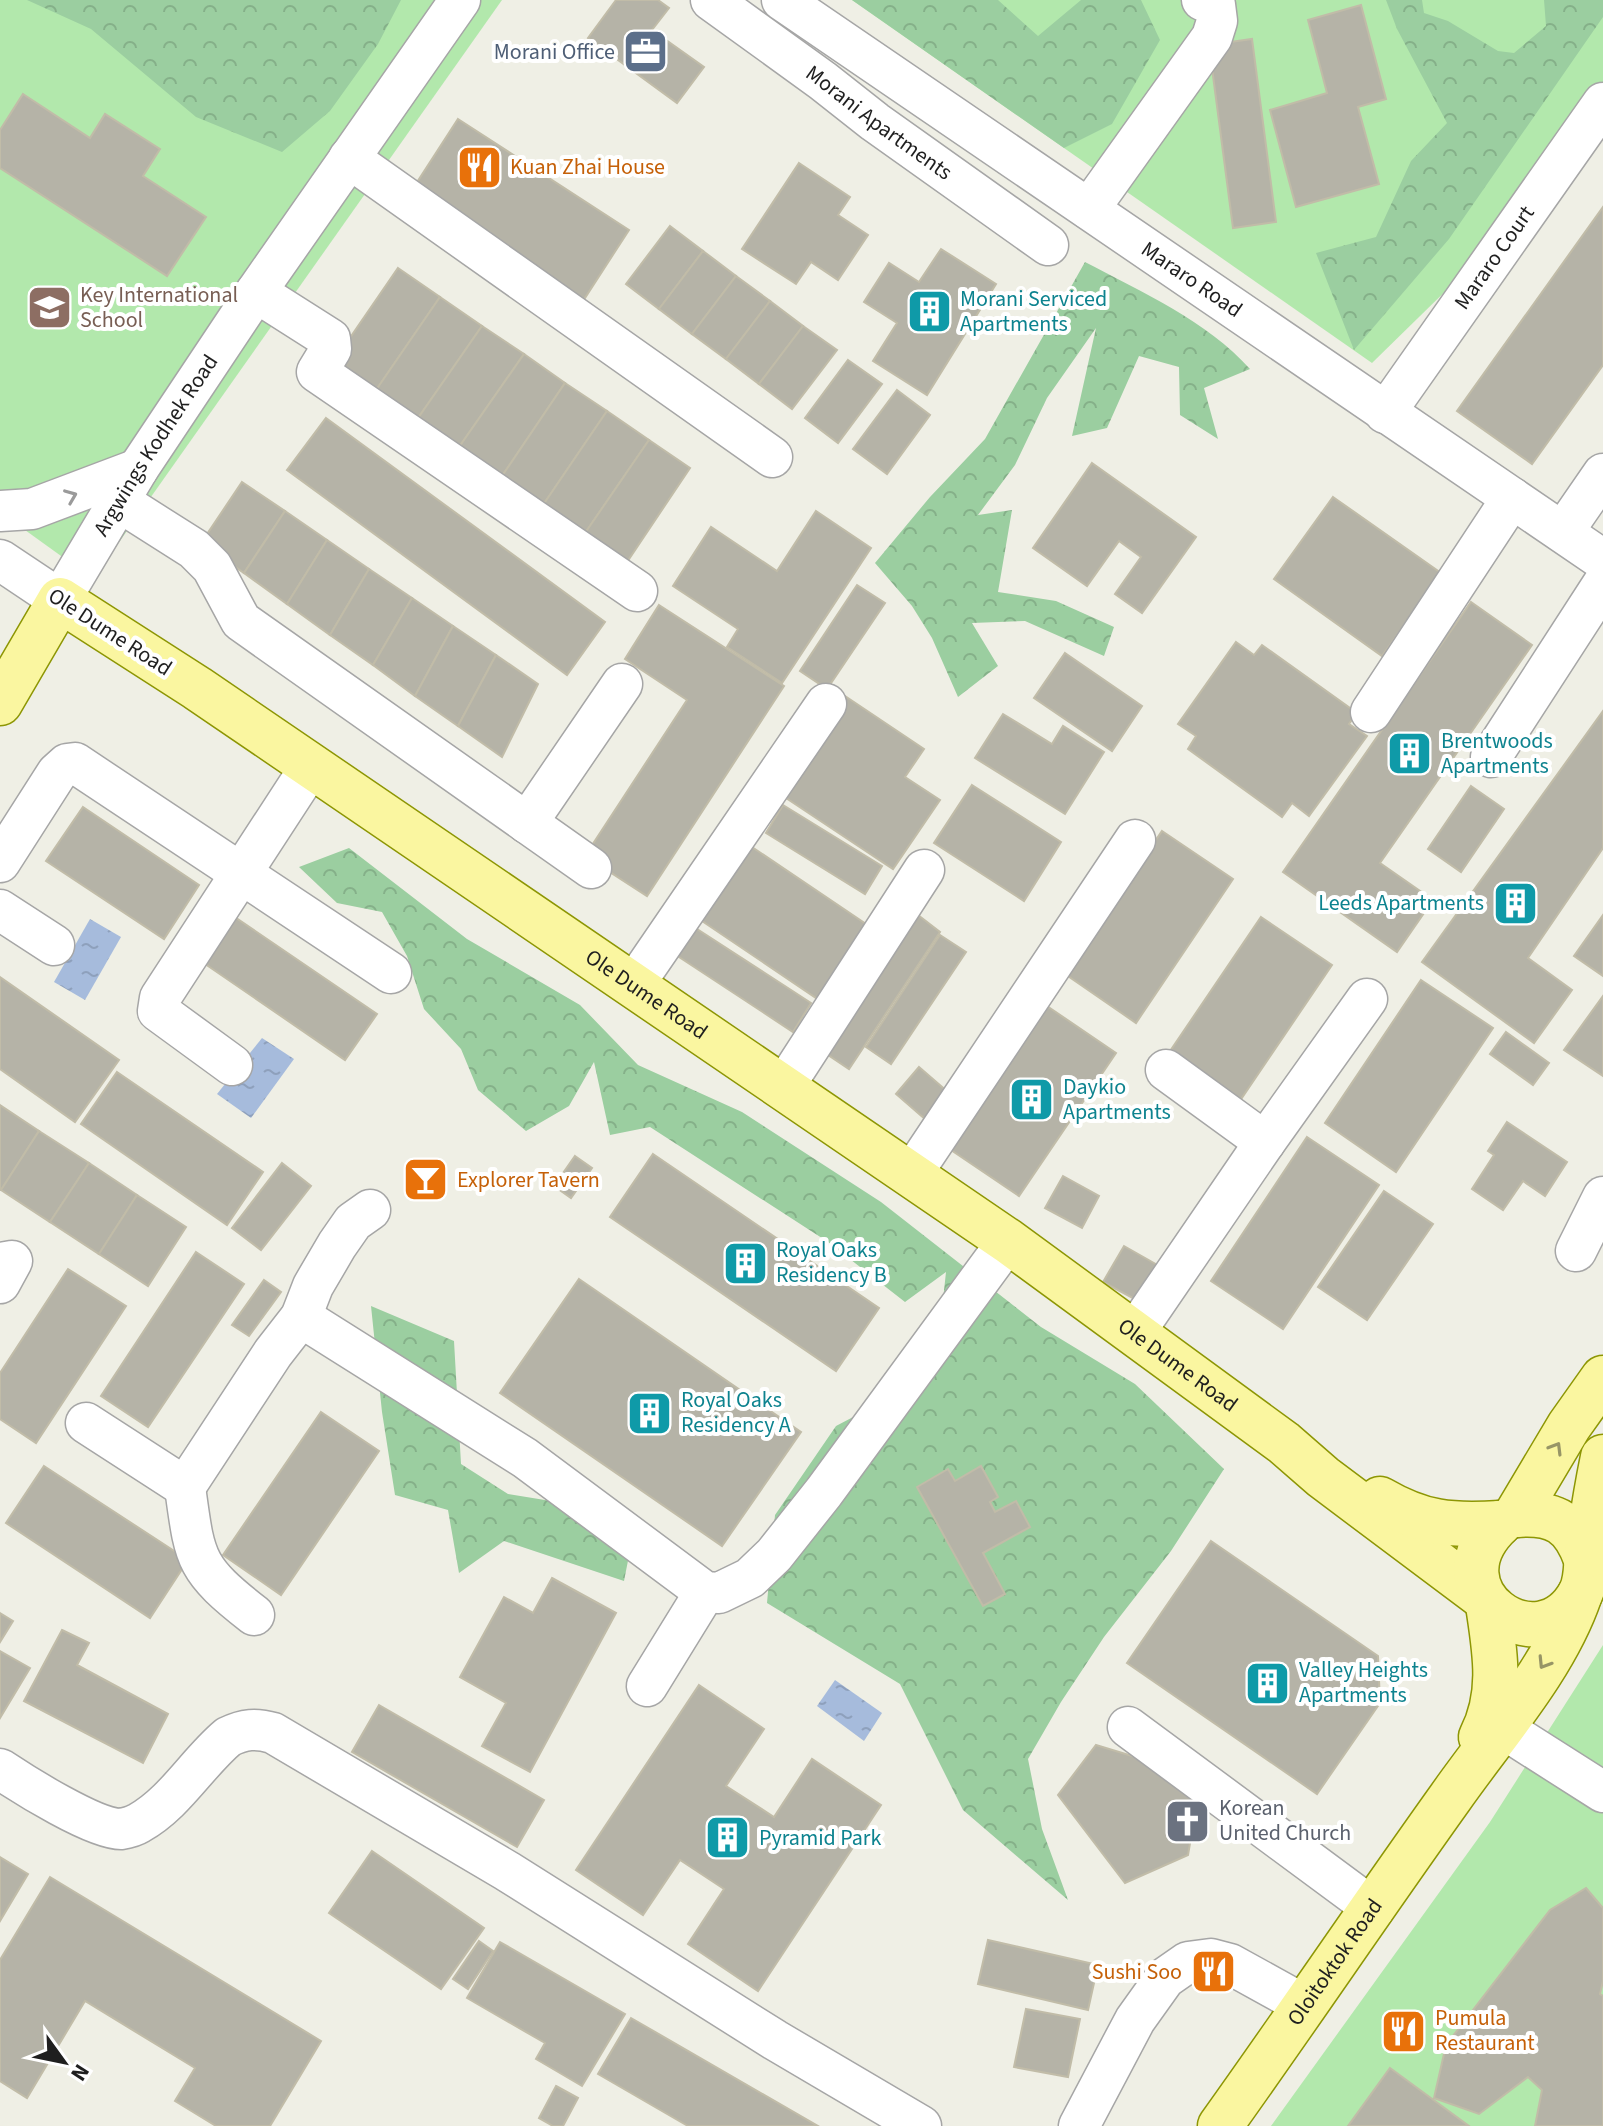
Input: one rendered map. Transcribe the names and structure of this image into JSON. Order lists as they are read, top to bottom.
{
  "streets": {
    "main road": ["Argwings Kodhek Road", "Ole Dume Road", "Oloitoktok Road"],
    "street": ["Morani Apartments", "Mararo Court", "Mararo Road"]
  },
  "crossings": [
    ["Mararo Court", "Mararo Road"],
    ["Argwings Kodhek Road", "Ole Dume Road"]
  ],
  "places": {
    "office": ["Morani Office"],
    "restaurant": ["Kuan Zhai House", "Sushi Soo", "Pumula Restaurant"],
    "school or university": ["Key International School"],
    "building": [
      "Morani Serviced Apartments",
      "Brentwoods Apartments",
      "Leeds Apartments",
      "Daykio Apartments",
      "Royal Oaks Residency B",
      "Royal Oaks Residency A",
      "Valley Heights Apartments",
      "Pyramid Park"
    ],
    "bar": ["Explorer Tavern"],
    "church": ["Korean United Church"]
  },
  "north": "bottom right"
}
